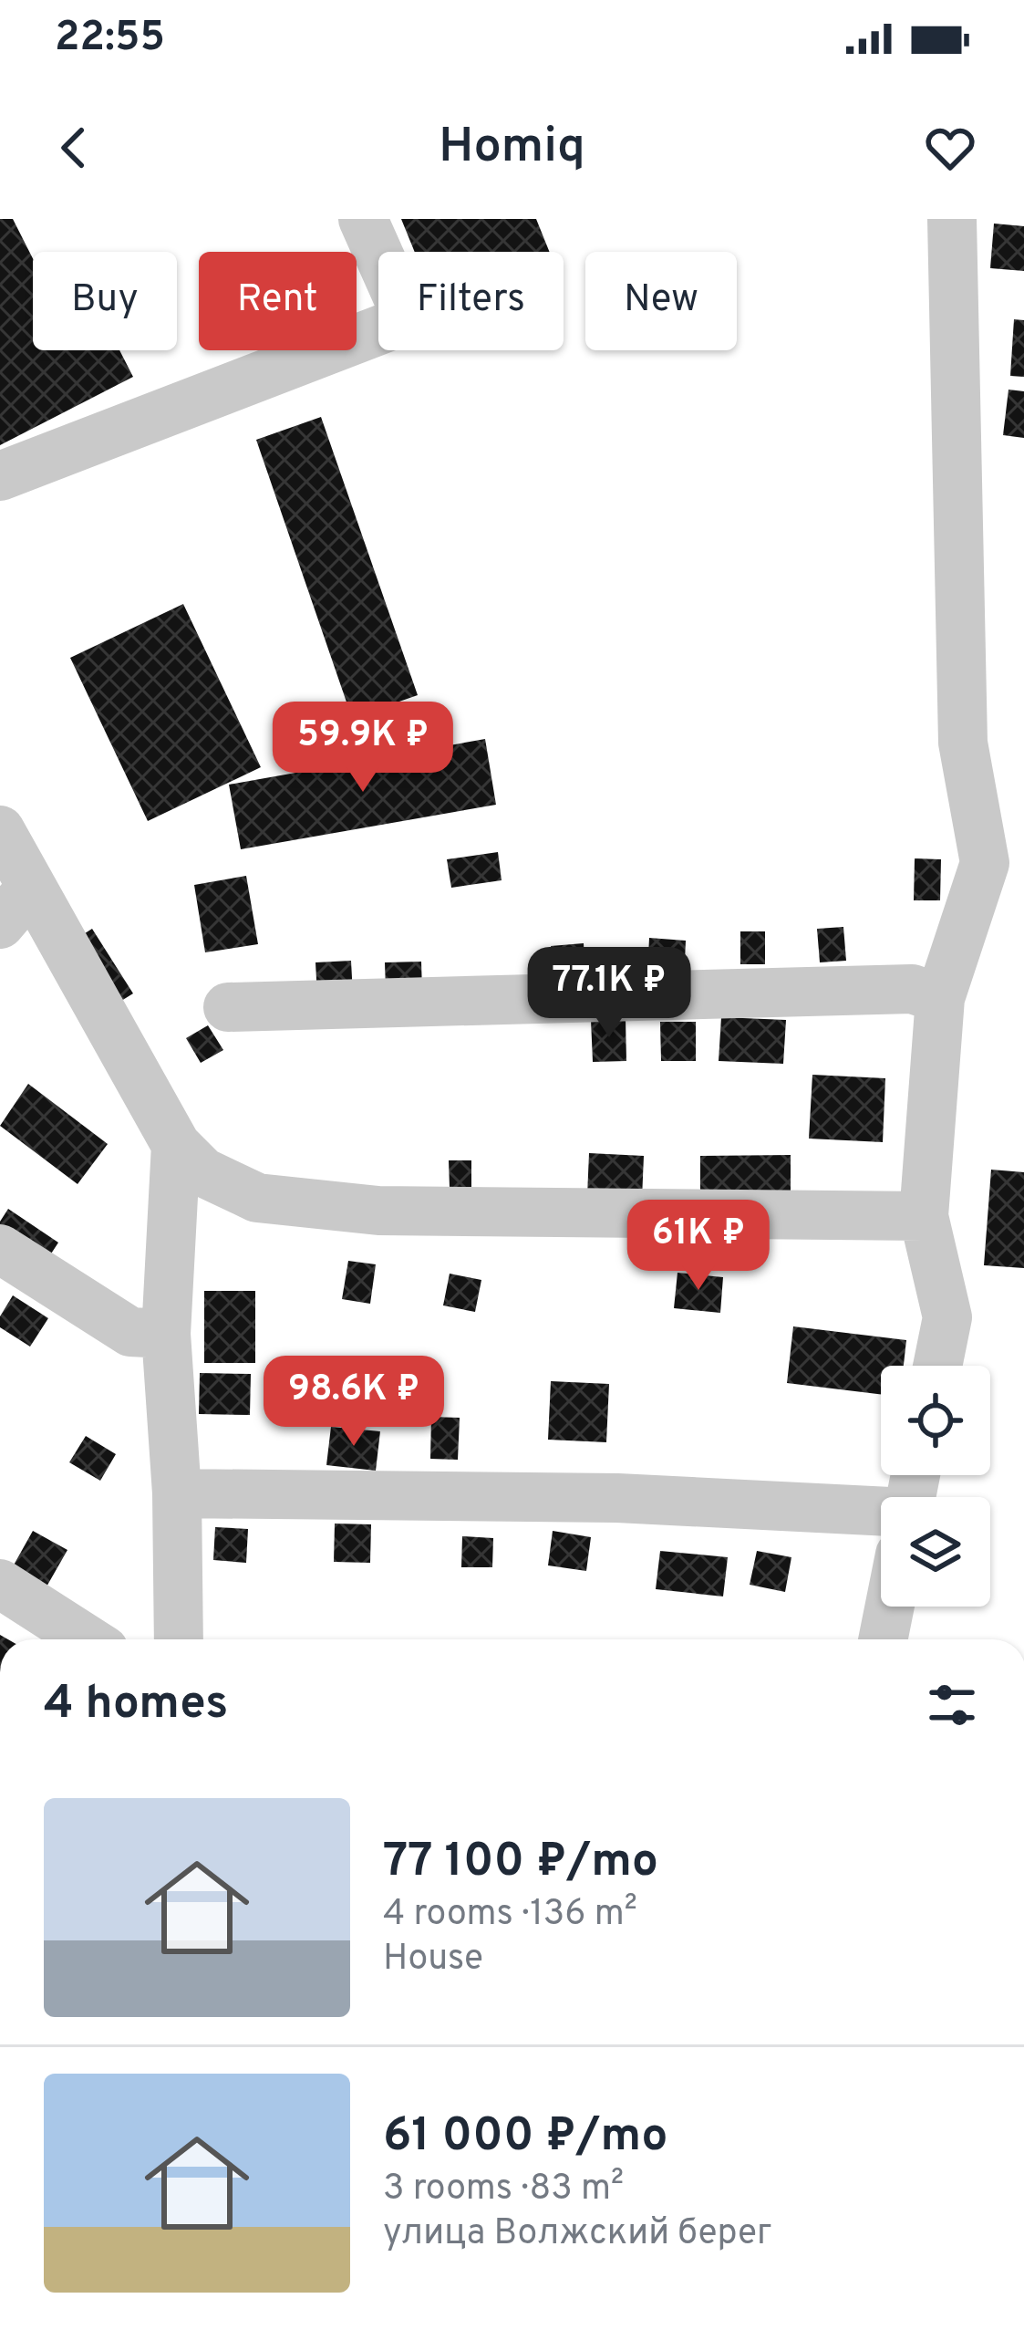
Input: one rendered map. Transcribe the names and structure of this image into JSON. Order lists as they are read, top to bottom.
{
  "page": {
    "status": "22:55",
    "header": "Homiq",
    "chip": [
      "Buy",
      "Rent",
      "Filters",
      "New"
    ],
    "price": [
      "59.9K ₽",
      "77.1K ₽",
      "61K ₽",
      "98.6K ₽"
    ],
    "heading": "4 homes",
    "list": [
      {
        "name": "77 100 ₽/mo",
        "note": "4 rooms · 136 m² · House"
      },
      {
        "name": "61 000 ₽/mo",
        "note": "3 rooms · 83 m² · улица Волжский берег"
      }
    ]
  }
}
